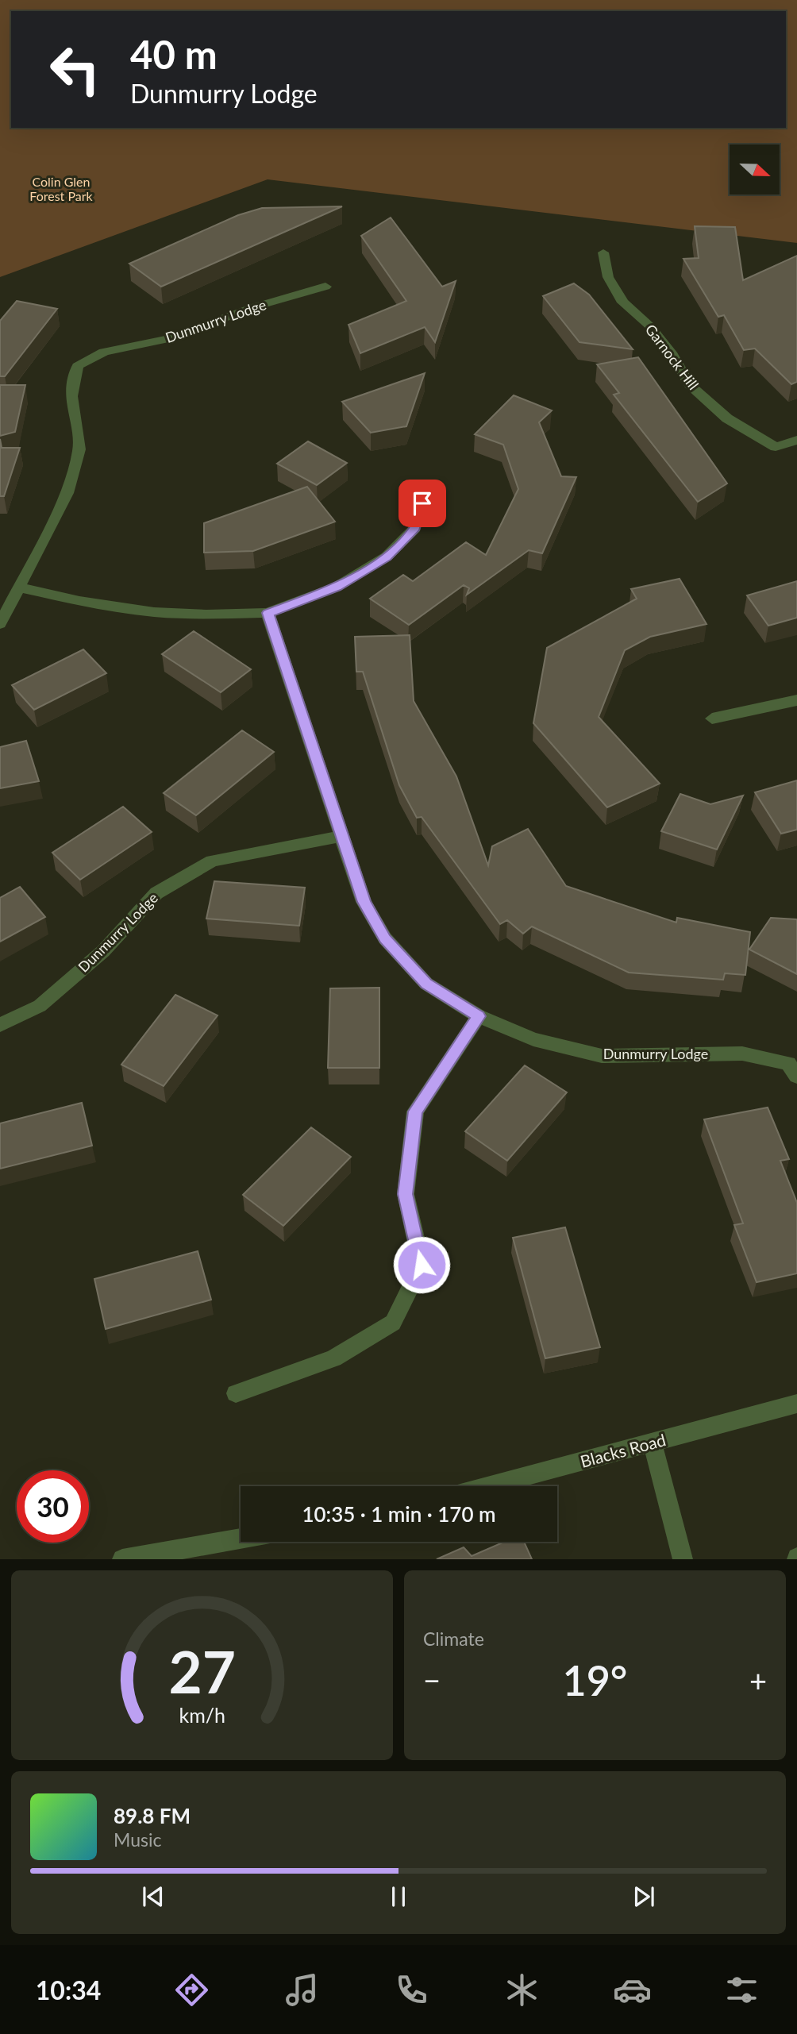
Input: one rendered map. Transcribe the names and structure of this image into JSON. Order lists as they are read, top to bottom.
{
  "streets": {
    "street": ["Dunmurry Lodge", "Garnock Hill", "Blacks Road"]
  },
  "parks": ["Colin Glen Forest Park"],
  "north": "right",
  "page": {
    "turn": ["40 m", "Dunmurry Lodge"],
    "limit": "30",
    "trip": "10:35 · 1 min · 170 m",
    "tile": "Climate",
    "heat": ["−", "19°", "+"],
    "song": ["89.8 FM", "Music"],
    "tabs": "10:34",
    "gauge": ["27", "km/h"]
  }
}
